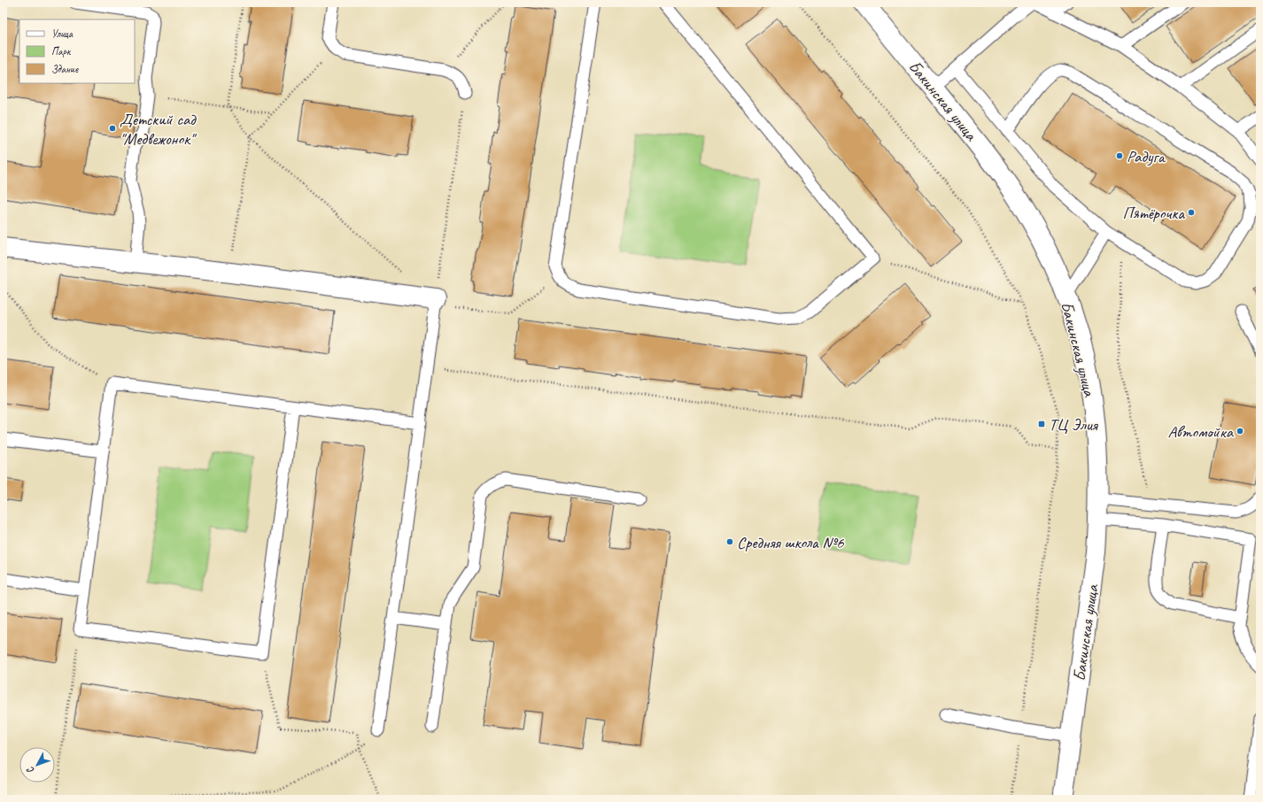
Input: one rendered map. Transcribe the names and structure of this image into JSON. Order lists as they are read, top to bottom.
{
  "streets": {
    "street": ["Бакинская улица"]
  },
  "places": {
    "other": [
      "Детский сад \"Медвежонок\"",
      "Радуга",
      "Пятёрочка",
      "Автомойка",
      "Средняя школа №6"
    ],
    "transit": ["ТЦ Элия"]
  },
  "legend": ["Улица", "Парк", "Здание"],
  "north": "bottom left"
}
